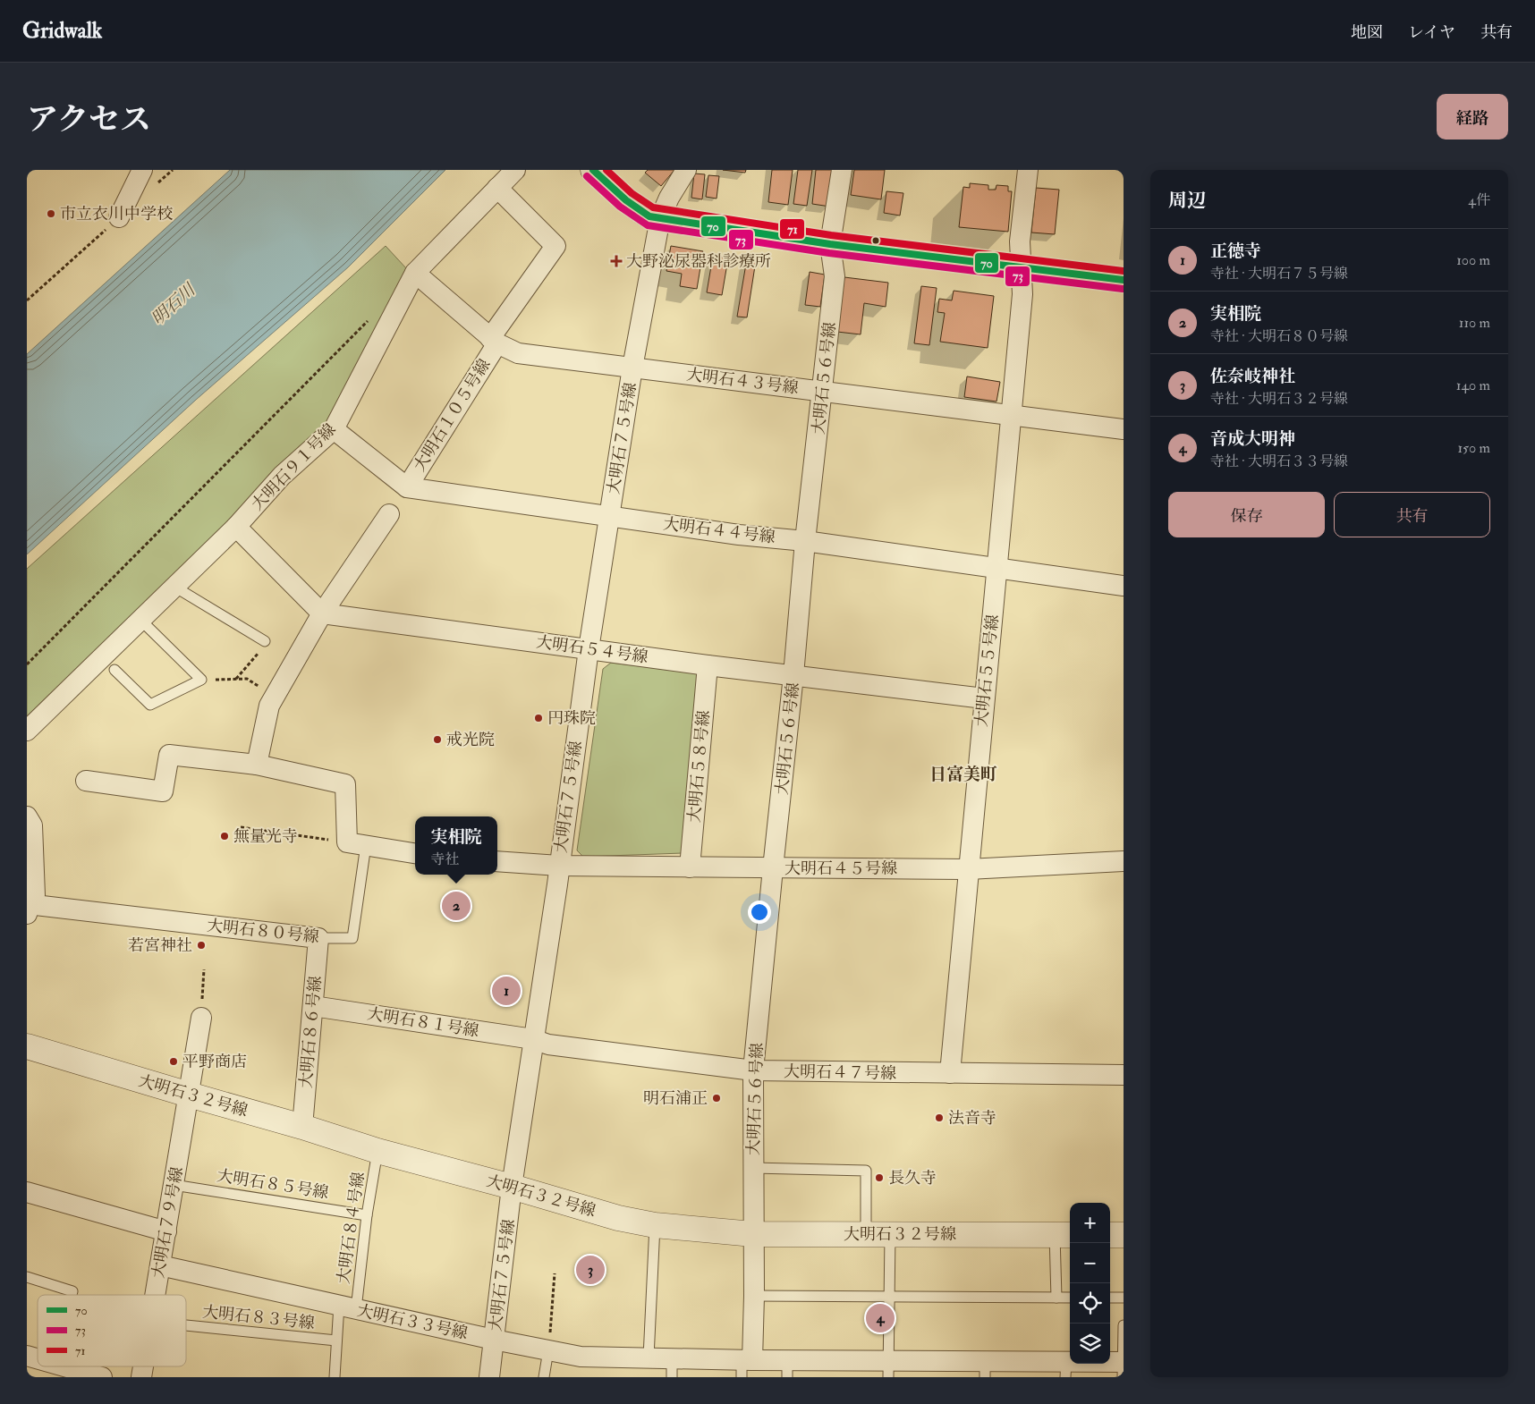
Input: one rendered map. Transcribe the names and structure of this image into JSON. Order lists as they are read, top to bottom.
{
  "streets": {
    "street": [
      "大明石５６号線",
      "大明石４３号線",
      "大明石１０５号線",
      "大明石７５号線",
      "大明石９１号線",
      "大明石４４号線",
      "大明石５４号線",
      "大明石５５号線",
      "大明石５８号線",
      "大明石４５号線",
      "大明石８０号線",
      "大明石８１号線",
      "大明石８６号線",
      "大明石４７号線",
      "大明石３２号線",
      "大明石７９号線",
      "大明石３３号線"
    ],
    "lane": ["大明石８５号線", "大明石８４号線", "大明石８３号線"]
  },
  "crossings": [
    ["大明石５６号線", "大明石４３号線"],
    ["大明石５６号線", "大明石４４号線"],
    ["大明石５６号線", "大明石５４号線"],
    ["大明石５６号線", "大明石４５号線"],
    ["大明石５６号線", "大明石４７号線"],
    ["大明石５６号線", "大明石３２号線"],
    ["大明石５６号線", "大明石３３号線"],
    ["大明石４３号線", "大明石１０５号線"],
    ["大明石４３号線", "大明石７５号線"],
    ["大明石４３号線", "大明石９１号線"],
    ["大明石４３号線", "大明石５５号線"],
    ["大明石１０５号線", "大明石９１号線"],
    ["大明石１０５号線", "大明石４４号線"],
    ["大明石７５号線", "大明石４４号線"],
    ["大明石７５号線", "大明石５４号線"],
    ["大明石７５号線", "大明石４５号線"],
    ["大明石７５号線", "大明石８１号線"],
    ["大明石７５号線", "大明石４７号線"],
    ["大明石７５号線", "大明石３２号線"],
    ["大明石７５号線", "大明石３３号線"],
    ["大明石４４号線", "大明石５５号線"],
    ["大明石５４号線", "大明石５５号線"],
    ["大明石５４号線", "大明石５８号線"],
    ["大明石５５号線", "大明石４５号線"],
    ["大明石５５号線", "大明石４７号線"],
    ["大明石５８号線", "大明石４５号線"],
    ["大明石８０号線", "大明石８６号線"],
    ["大明石８１号線", "大明石８６号線"],
    ["大明石８１号線", "大明石４７号線"],
    ["大明石８６号線", "大明石３２号線"],
    ["大明石３２号線", "大明石７９号線"],
    ["大明石３２号線", "大明石８４号線"],
    ["大明石８５号線", "大明石７９号線"],
    ["大明石８５号線", "大明石８４号線"],
    ["大明石７９号線", "大明石３３号線"],
    ["大明石８４号線", "大明石８３号線"],
    ["大明石８４号線", "大明石３３号線"]
  ],
  "districts": ["日富美町"],
  "water": ["明石川"],
  "places": {
    "other": [
      "市立衣川中学校",
      "円珠院",
      "戒光院",
      "無量光寺",
      "若宮神社",
      "平野商店",
      "明石浦正",
      "法音寺",
      "長久寺"
    ],
    "health": ["大野泌尿器科診療所"]
  },
  "lines": ["transit line 70", "transit line 71", "transit line 73"],
  "legend": ["70", "73", "71"],
  "page": {
    "header": "Gridwalk",
    "nav": ["地図", "レイヤ", "共有"],
    "title": "アクセス",
    "buttons": [
      "経路",
      ["保存", "共有"]
    ],
    "heading": ["周辺", "4件"],
    "list": [
      {
        "mark": "1",
        "name": "正徳寺",
        "note": "寺社 · 大明石７５号線",
        "value": "100 m"
      },
      {
        "mark": "2",
        "name": "実相院",
        "note": "寺社 · 大明石８０号線",
        "value": "110 m"
      },
      {
        "mark": "3",
        "name": "佐奈岐神社",
        "note": "寺社 · 大明石３２号線",
        "value": "140 m"
      },
      {
        "mark": "4",
        "name": "音成大明神",
        "note": "寺社 · 大明石３３号線",
        "value": "150 m"
      }
    ],
    "popup": ["実相院", "寺社"],
    "pins": [
      "2",
      "1",
      "3",
      "4"
    ],
    "map_buttons": ["+", "−"]
  }
}
